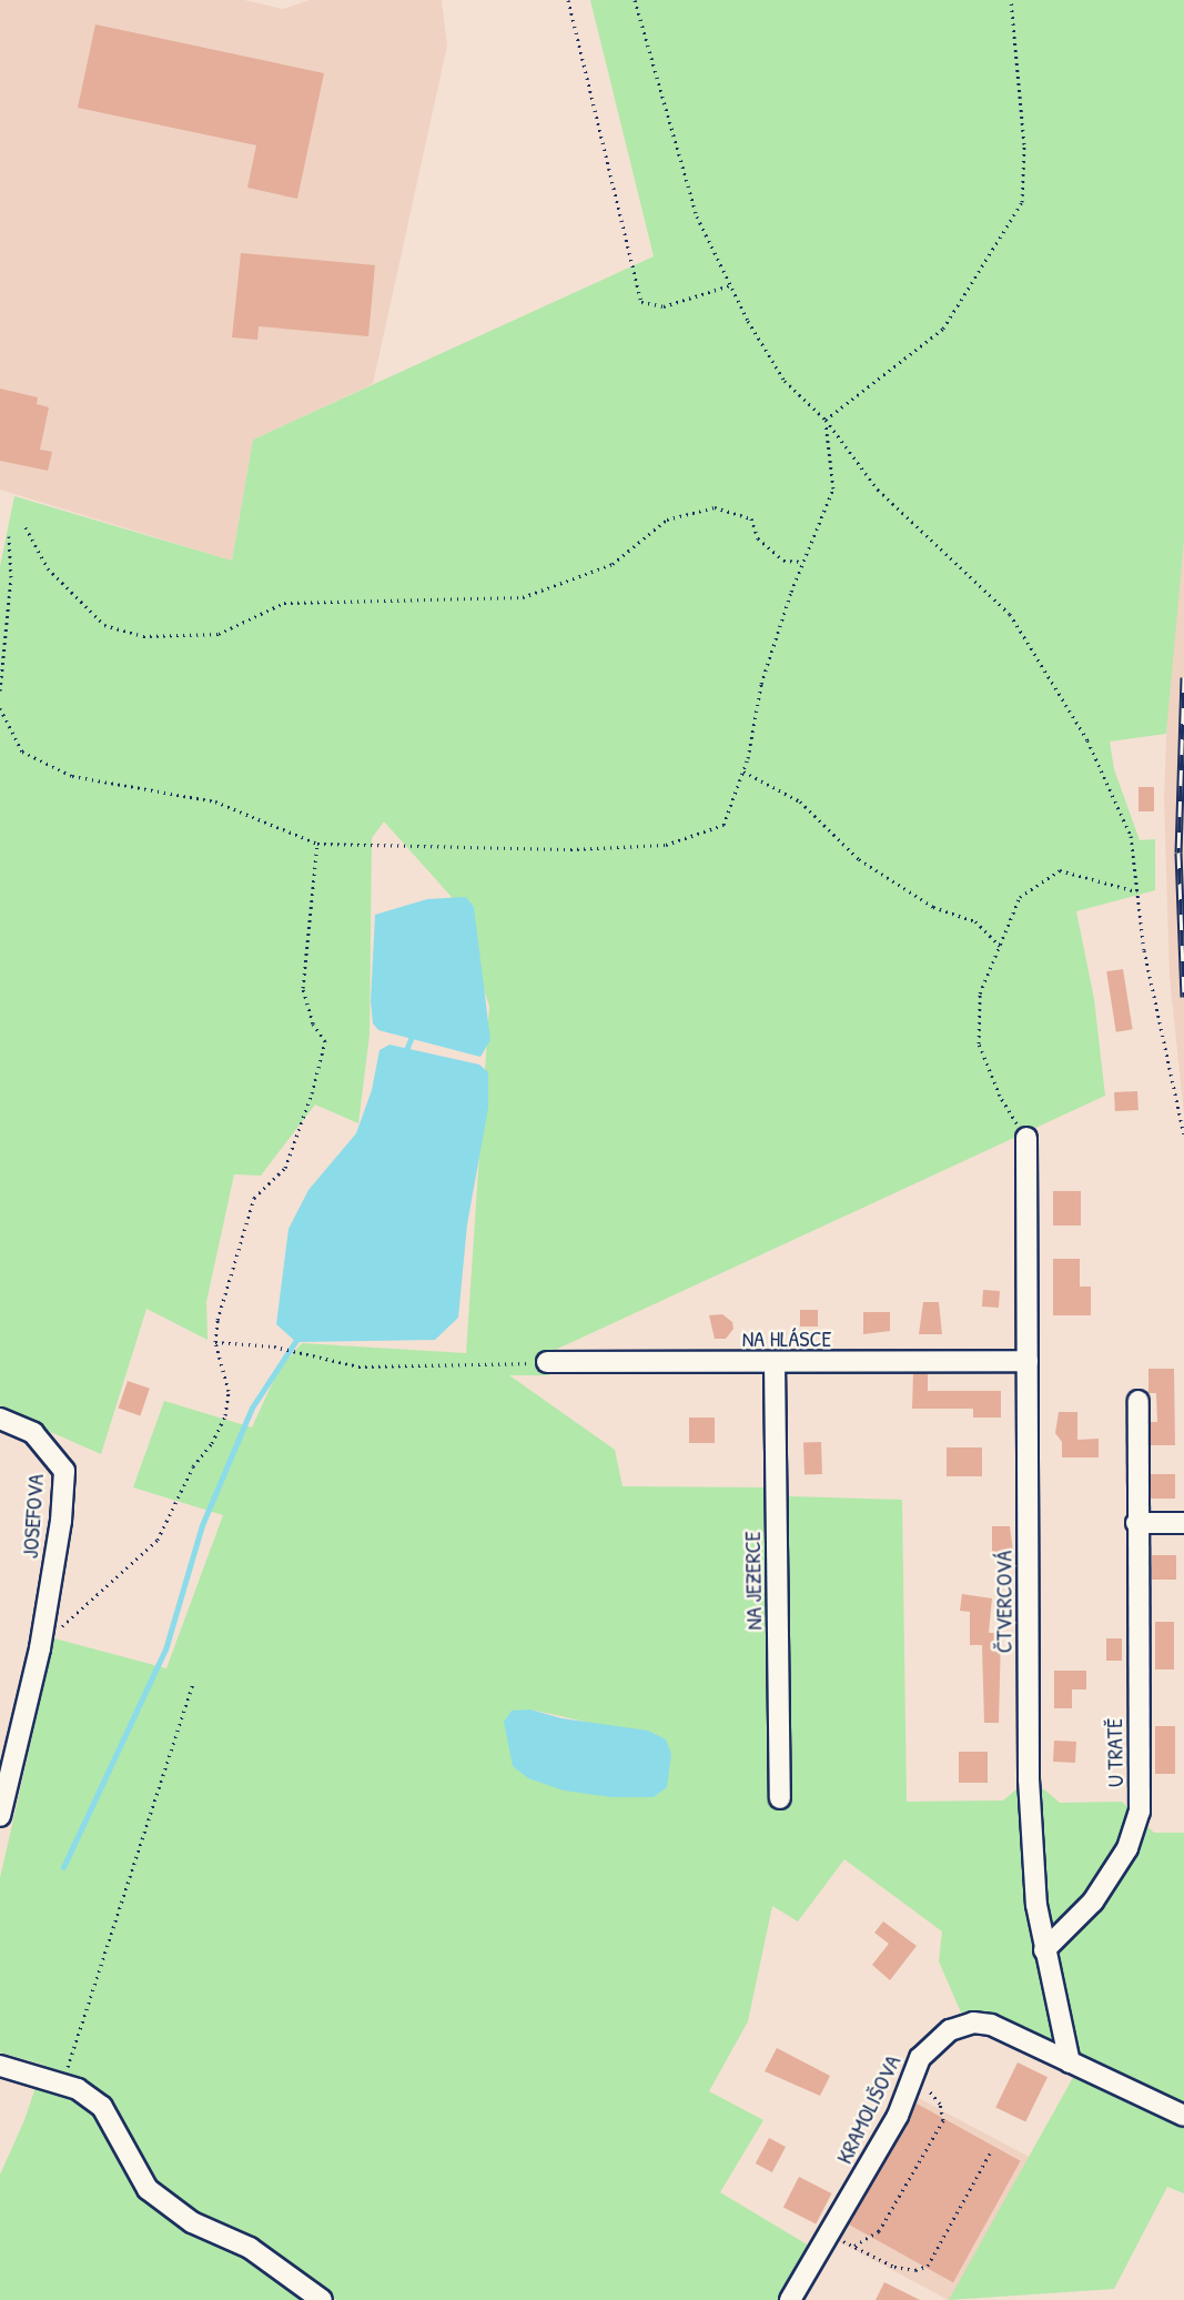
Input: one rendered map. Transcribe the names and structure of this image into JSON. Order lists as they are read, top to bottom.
{
  "streets": {
    "street": [
      "NA HLÁSCE",
      "JOSEFOVA",
      "NA JEZERCE",
      "ČTVERCOVÁ",
      "U TRATĚ",
      "KRAMOLIŠOVA"
    ]
  },
  "crossings": [
    ["NA HLÁSCE", "NA JEZERCE"],
    ["NA HLÁSCE", "ČTVERCOVÁ"],
    ["ČTVERCOVÁ", "U TRATĚ"],
    ["ČTVERCOVÁ", "KRAMOLIŠOVA"]
  ]
}
